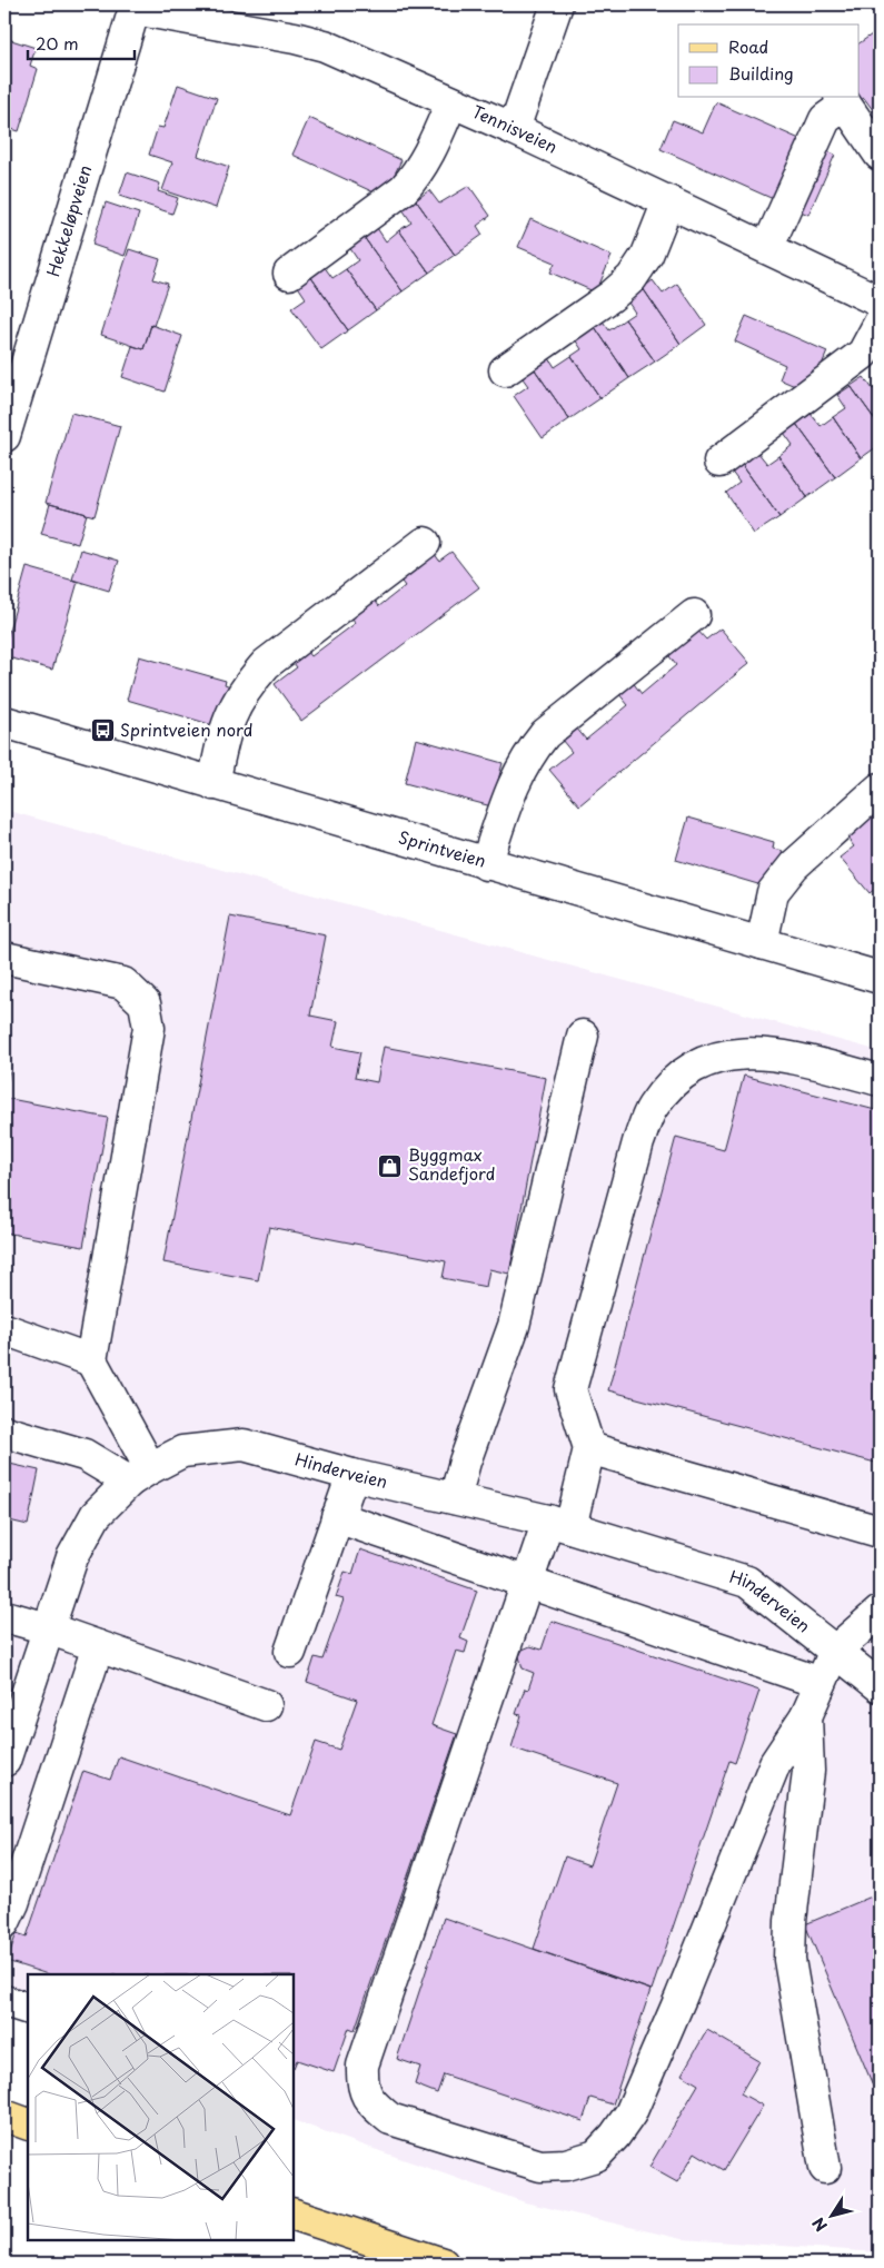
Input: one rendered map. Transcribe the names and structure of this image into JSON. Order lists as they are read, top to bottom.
{
  "streets": {
    "street": [
      "Tennisveien",
      "Hekkeløpveien",
      "Sprintveien",
      "Hinderveien"
    ]
  },
  "crossings": [
    ["Tennisveien", "Hekkeløpveien"]
  ],
  "places": {
    "bus stop": ["Sprintveien nord"],
    "shop": ["Byggmax Sandefjord"]
  },
  "legend": ["Road", "Building"],
  "scale_bar": "20 m",
  "north": "bottom left"
}
